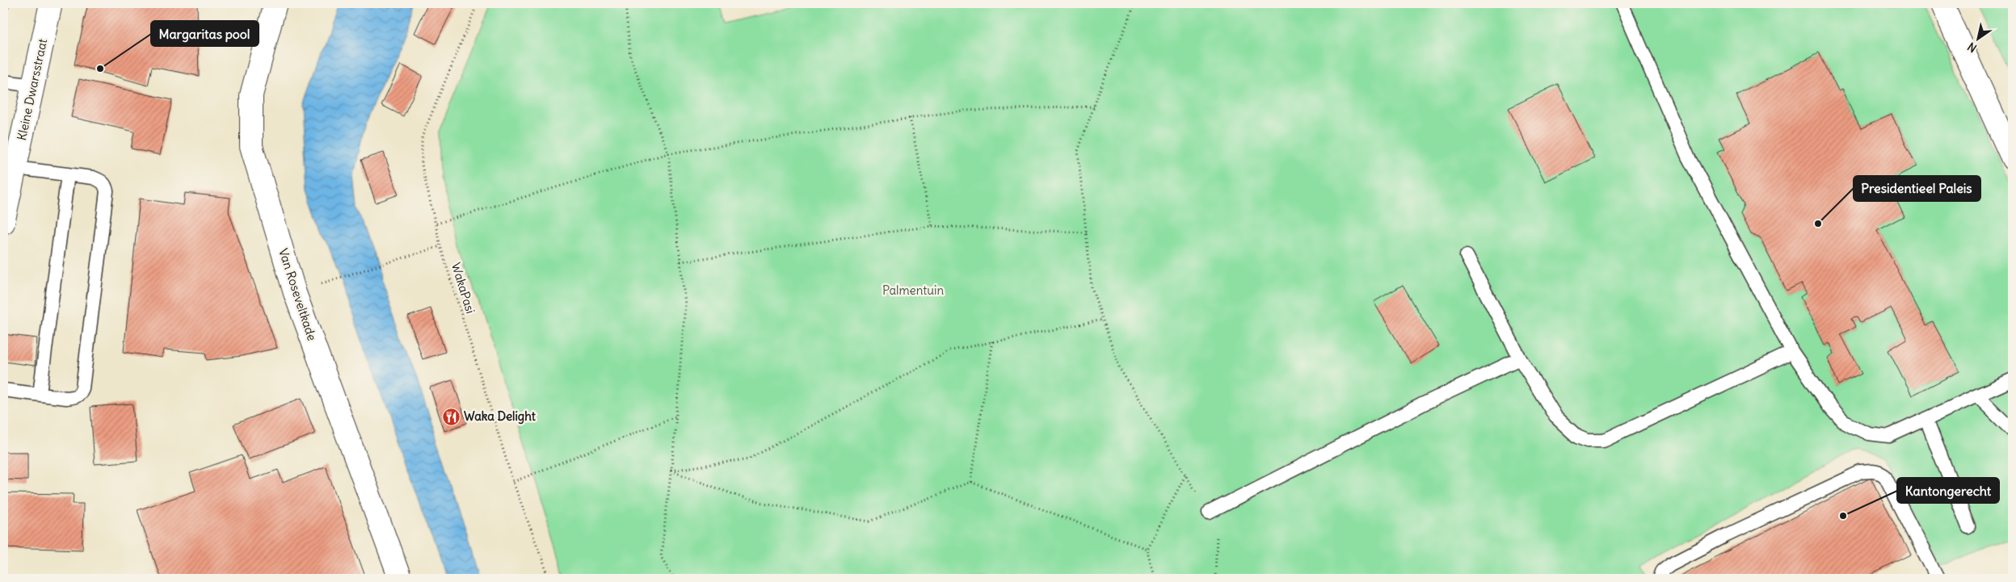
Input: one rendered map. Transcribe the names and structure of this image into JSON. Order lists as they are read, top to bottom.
{
  "streets": {
    "street": ["Kleine Dwarsstraat", "Van Roseveltkade"],
    "path": ["WakaPasi"]
  },
  "parks": ["Palmentuin"],
  "places": {
    "other": ["Margaritas pool", "Presidentieel Paleis", "Kantongerecht"],
    "restaurant": ["Waka Delight"]
  },
  "north": "bottom left"
}
